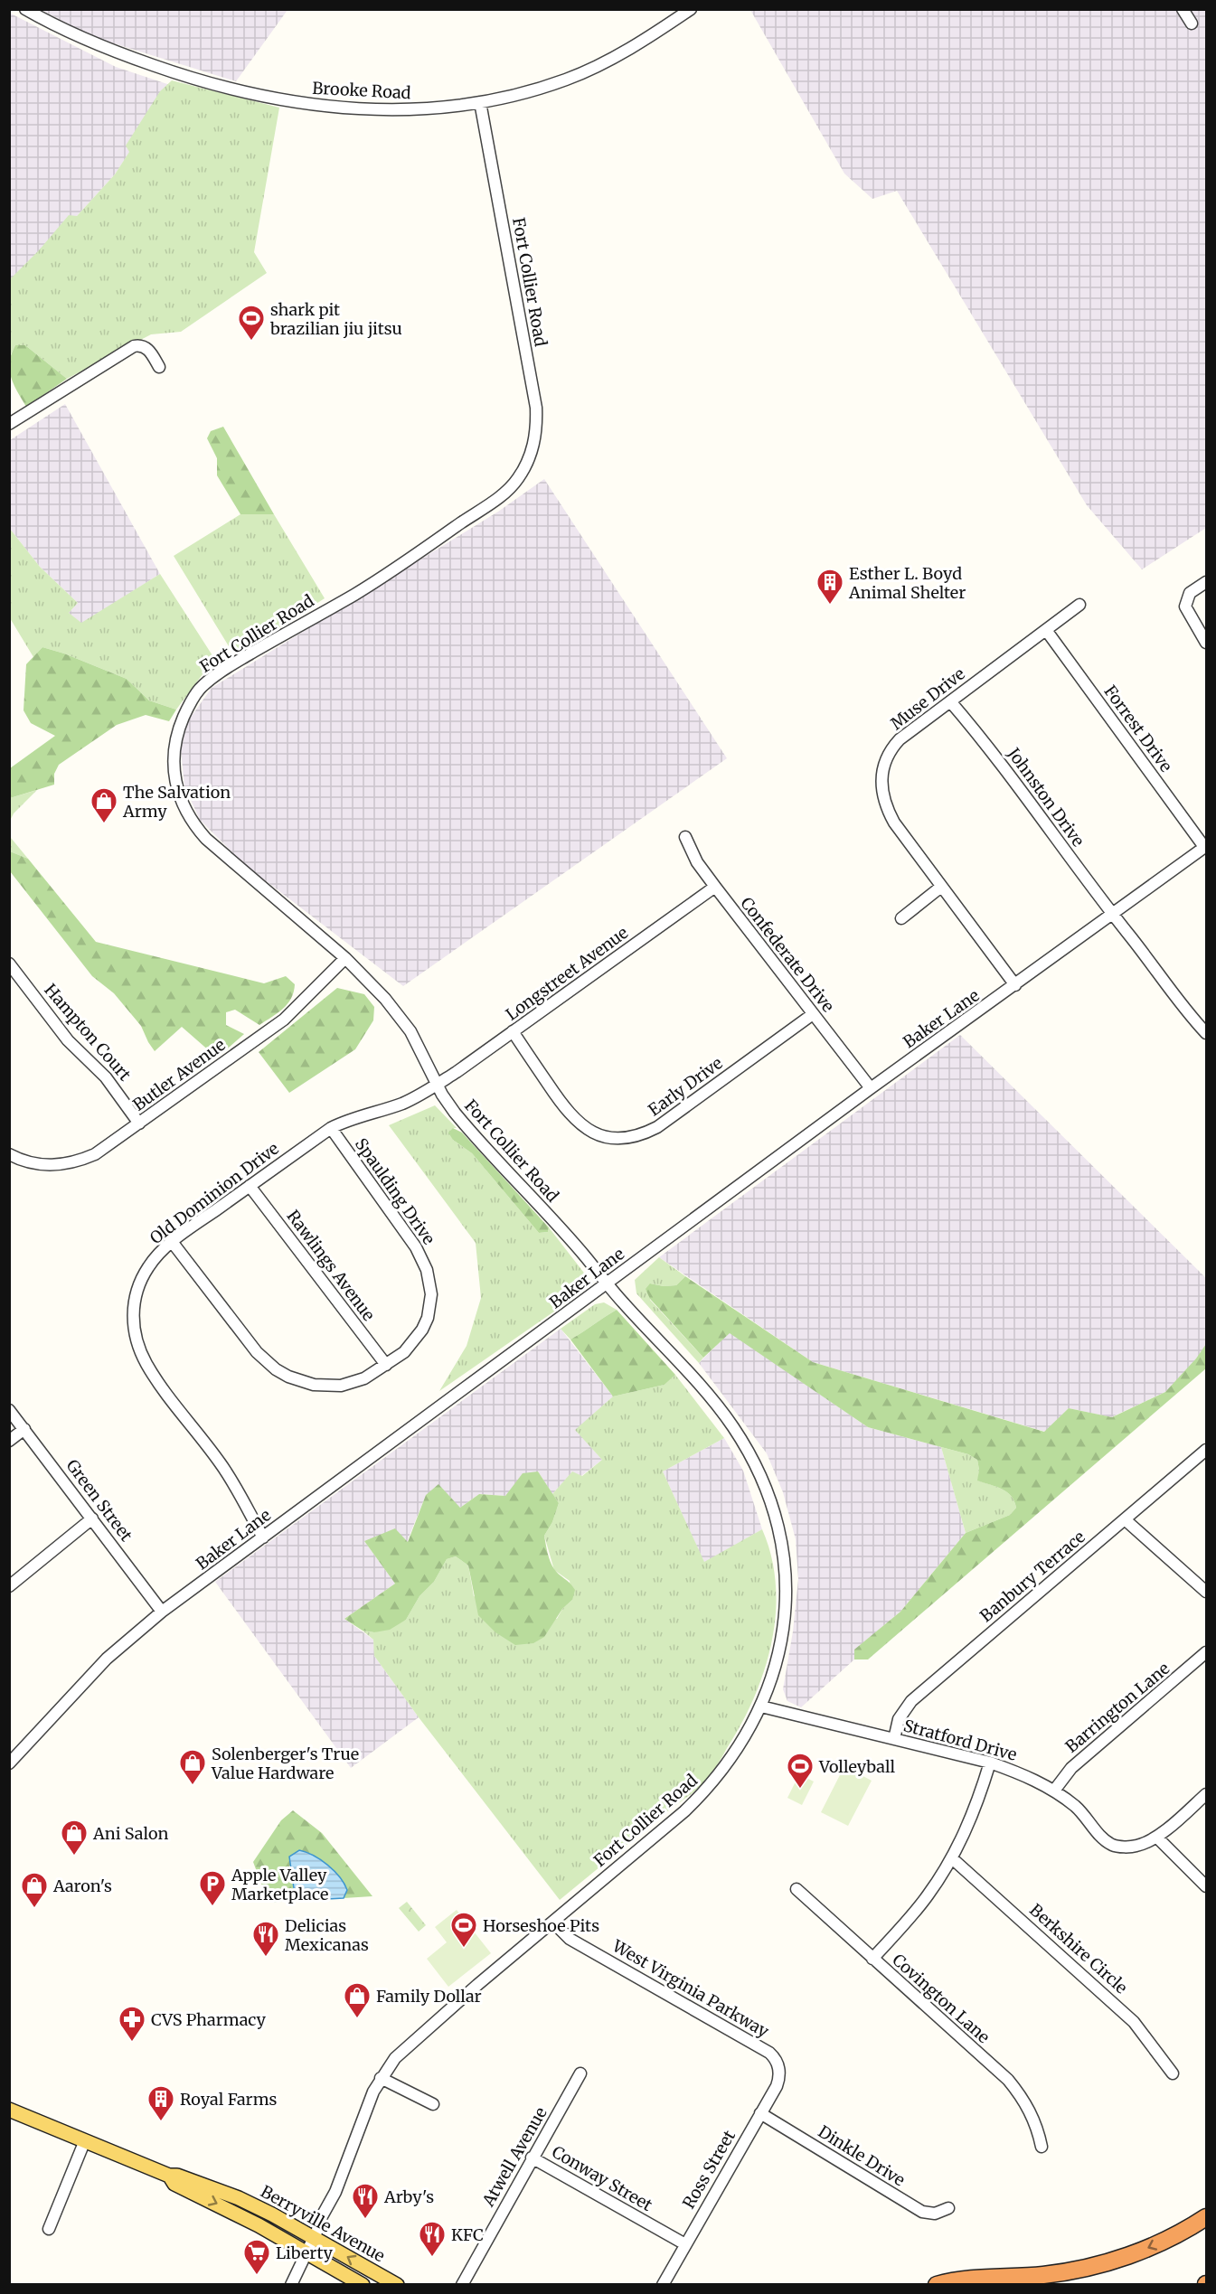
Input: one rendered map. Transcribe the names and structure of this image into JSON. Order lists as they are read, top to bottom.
{
  "streets": {
    "main road": ["Berryville Avenue"],
    "street": [
      "Brooke Road",
      "Fort Collier Road",
      "Muse Drive",
      "Forrest Drive",
      "Johnston Drive",
      "Confederate Drive",
      "Longstreet Avenue",
      "Baker Lane",
      "Hampton Court",
      "Butler Avenue",
      "Early Drive",
      "Spaulding Drive",
      "Old Dominion Drive",
      "Rawlings Avenue",
      "Green Street",
      "Banbury Terrace",
      "Barrington Lane",
      "Stratford Drive",
      "Berkshire Circle",
      "West Virginia Parkway",
      "Covington Lane",
      "Dinkle Drive",
      "Atwell Avenue",
      "Ross Street",
      "Conway Street"
    ]
  },
  "crossings": [
    ["Brooke Road", "Fort Collier Road"],
    ["Fort Collier Road", "Longstreet Avenue"],
    ["Fort Collier Road", "Baker Lane"],
    ["Fort Collier Road", "Butler Avenue"],
    ["Fort Collier Road", "Old Dominion Drive"],
    ["Fort Collier Road", "Stratford Drive"],
    ["Fort Collier Road", "West Virginia Parkway"],
    ["Fort Collier Road", "Berryville Avenue"],
    ["Muse Drive", "Forrest Drive"],
    ["Muse Drive", "Johnston Drive"],
    ["Muse Drive", "Baker Lane"],
    ["Forrest Drive", "Baker Lane"],
    ["Johnston Drive", "Baker Lane"],
    ["Confederate Drive", "Longstreet Avenue"],
    ["Confederate Drive", "Baker Lane"],
    ["Confederate Drive", "Early Drive"],
    ["Longstreet Avenue", "Early Drive"],
    ["Longstreet Avenue", "Old Dominion Drive"],
    ["Baker Lane", "Old Dominion Drive"],
    ["Baker Lane", "Green Street"],
    ["Hampton Court", "Butler Avenue"],
    ["Spaulding Drive", "Old Dominion Drive"],
    ["Spaulding Drive", "Rawlings Avenue"],
    ["Old Dominion Drive", "Rawlings Avenue"],
    ["Banbury Terrace", "Stratford Drive"],
    ["Barrington Lane", "Stratford Drive"],
    ["West Virginia Parkway", "Ross Street"],
    ["Dinkle Drive", "Ross Street"],
    ["Atwell Avenue", "Conway Street"],
    ["Ross Street", "Conway Street"]
  ],
  "places": {
    "sports": ["shark pit brazilian jiu jitsu", "Volleyball", "Horseshoe Pits"],
    "building": ["Esther L. Boyd Animal Shelter", "Royal Farms"],
    "shop": [
      "The Salvation Army",
      "Solenberger's True Value Hardware",
      "Ani Salon",
      "Aaron's",
      "Family Dollar"
    ],
    "parking": ["Apple Valley Marketplace"],
    "restaurant": ["Delicias Mexicanas", "Arby's", "KFC"],
    "pharmacy": ["CVS Pharmacy"],
    "supermarket": ["Liberty"]
  }
}
